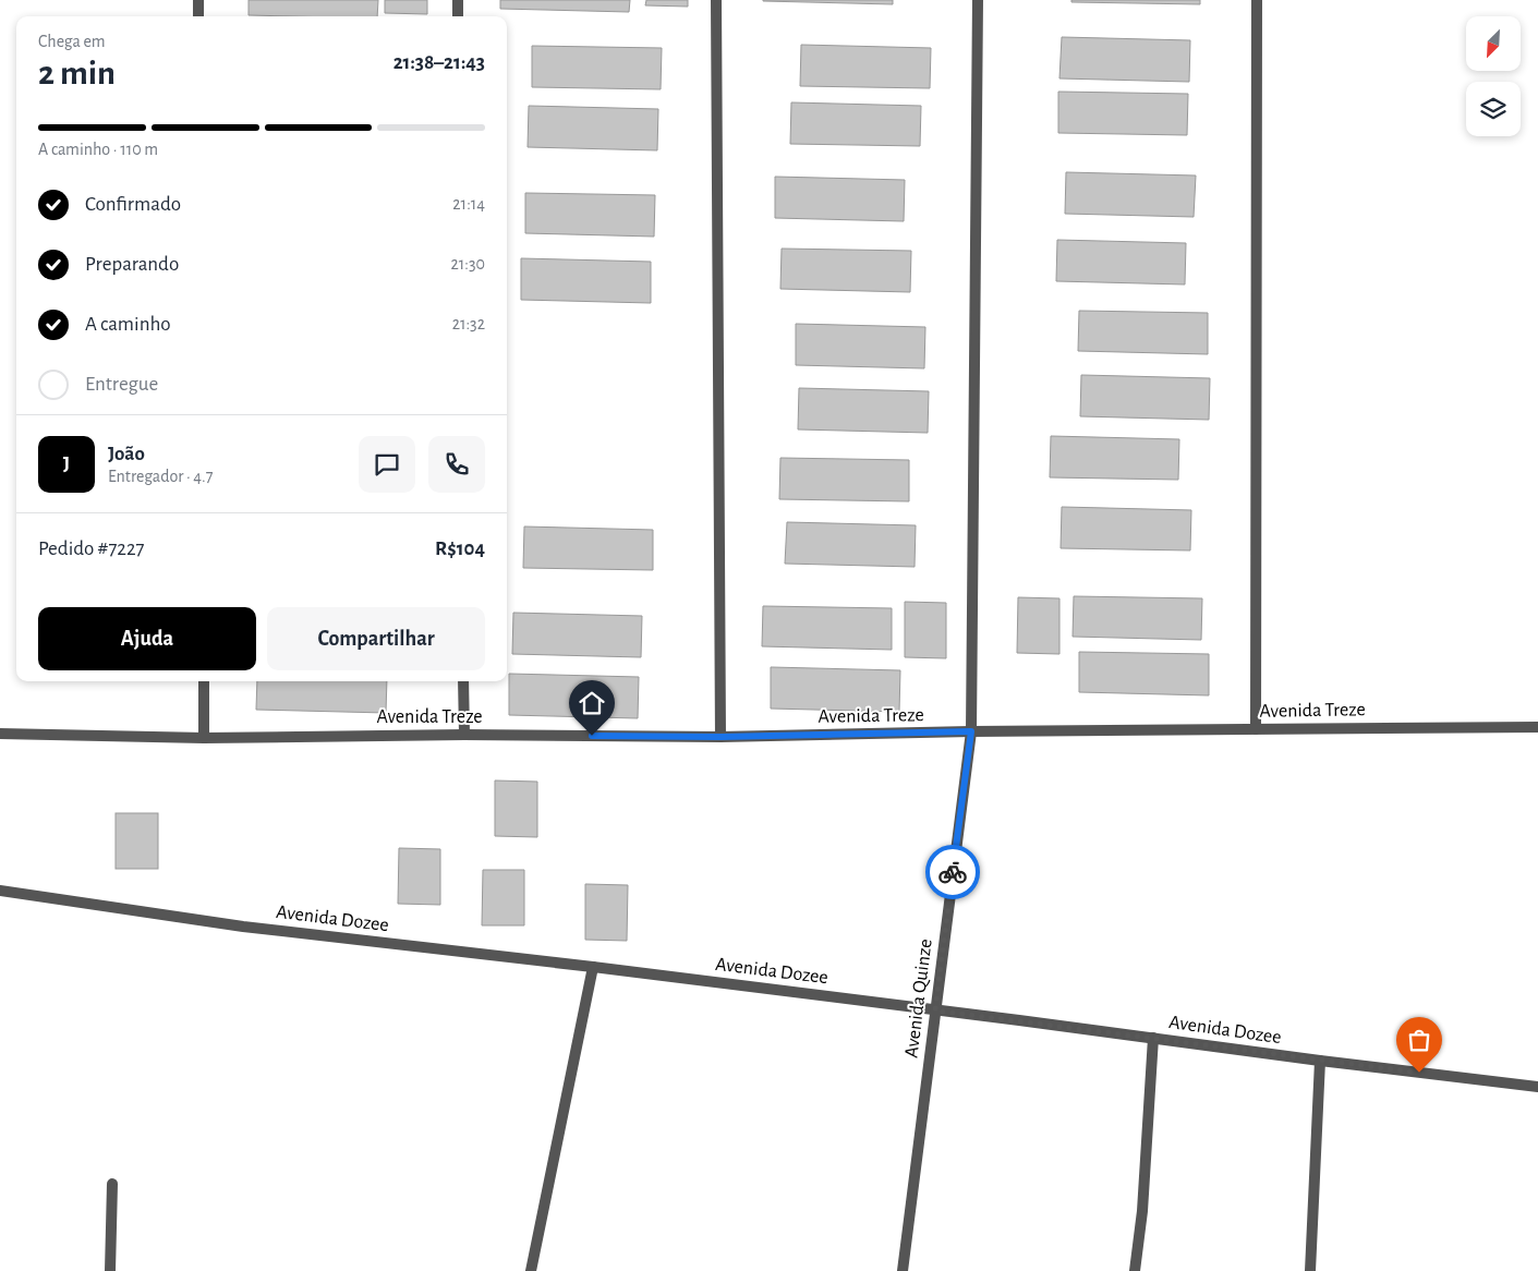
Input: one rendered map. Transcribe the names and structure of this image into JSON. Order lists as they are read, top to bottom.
{
  "streets": {
    "street": ["Avenida Treze", "Avenida Dozee", "Avenida Quinze"]
  },
  "crossings": [
    ["Avenida Treze", "Avenida Quinze"],
    ["Avenida Dozee", "Avenida Quinze"]
  ],
  "north": "bottom left",
  "page": {
    "heading": ["2 min", "Chega em", "21:38–21:43"],
    "panel": [
      "João",
      "Entregador · 4.7",
      "Pedido #7227",
      "R$104"
    ],
    "bar": "A caminho · 110 m",
    "list": [
      ["Confirmado", "21:14"],
      ["Preparando", "21:30"],
      ["A caminho", "21:32"],
      "Entregue"
    ],
    "round": "J",
    "buttons": ["Ajuda", "Compartilhar"]
  }
}
